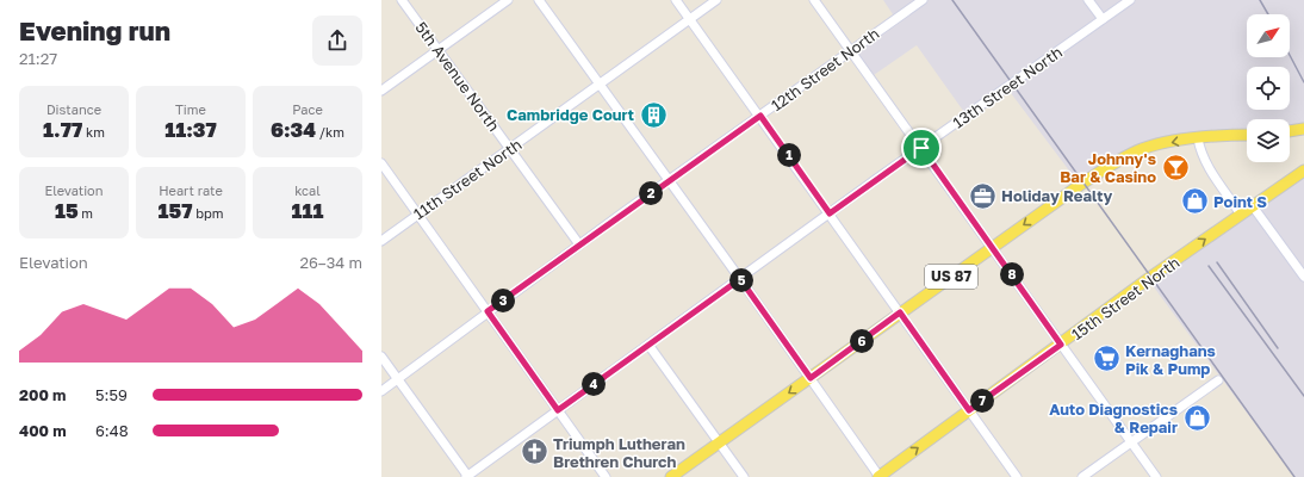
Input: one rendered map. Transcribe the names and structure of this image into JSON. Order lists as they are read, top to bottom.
{
  "streets": {
    "main road": ["US 87", "15th Street North"],
    "street": [
      "12th Street North",
      "5th Avenue North",
      "13th Street North",
      "11th Street North"
    ]
  },
  "crossings": [
    ["12th Street North", "5th Avenue North"],
    ["5th Avenue North", "11th Street North"]
  ],
  "one_way": ["15th Street North"],
  "places": {
    "building": ["Cambridge Court"],
    "bar": ["Johnny's Bar & Casino"],
    "office": ["Holiday Realty"],
    "shop": ["Point S", "Auto Diagnostics & Repair"],
    "supermarket": ["Kernaghans Pik & Pump"],
    "church": ["Triumph Lutheran Brethren Church"]
  },
  "north": "top right",
  "page": {
    "heading": ["Evening run", "21:27"],
    "stats": [
      ["Distance", "1.77 km"],
      ["Time", "11:37"],
      ["Pace", "6:34 /km"],
      ["Elevation", "15 m"],
      ["Heart rate", "157 bpm"],
      ["kcal", "111"]
    ],
    "pins": [
      "1",
      "2",
      "8",
      "5",
      "3",
      "6",
      "4",
      "7"
    ],
    "chart": ["Elevation", "26–34 m"],
    "list": [
      {
        "name": "200 m",
        "note": "5:59"
      },
      {
        "name": "400 m",
        "note": "6:48"
      }
    ]
  }
}
